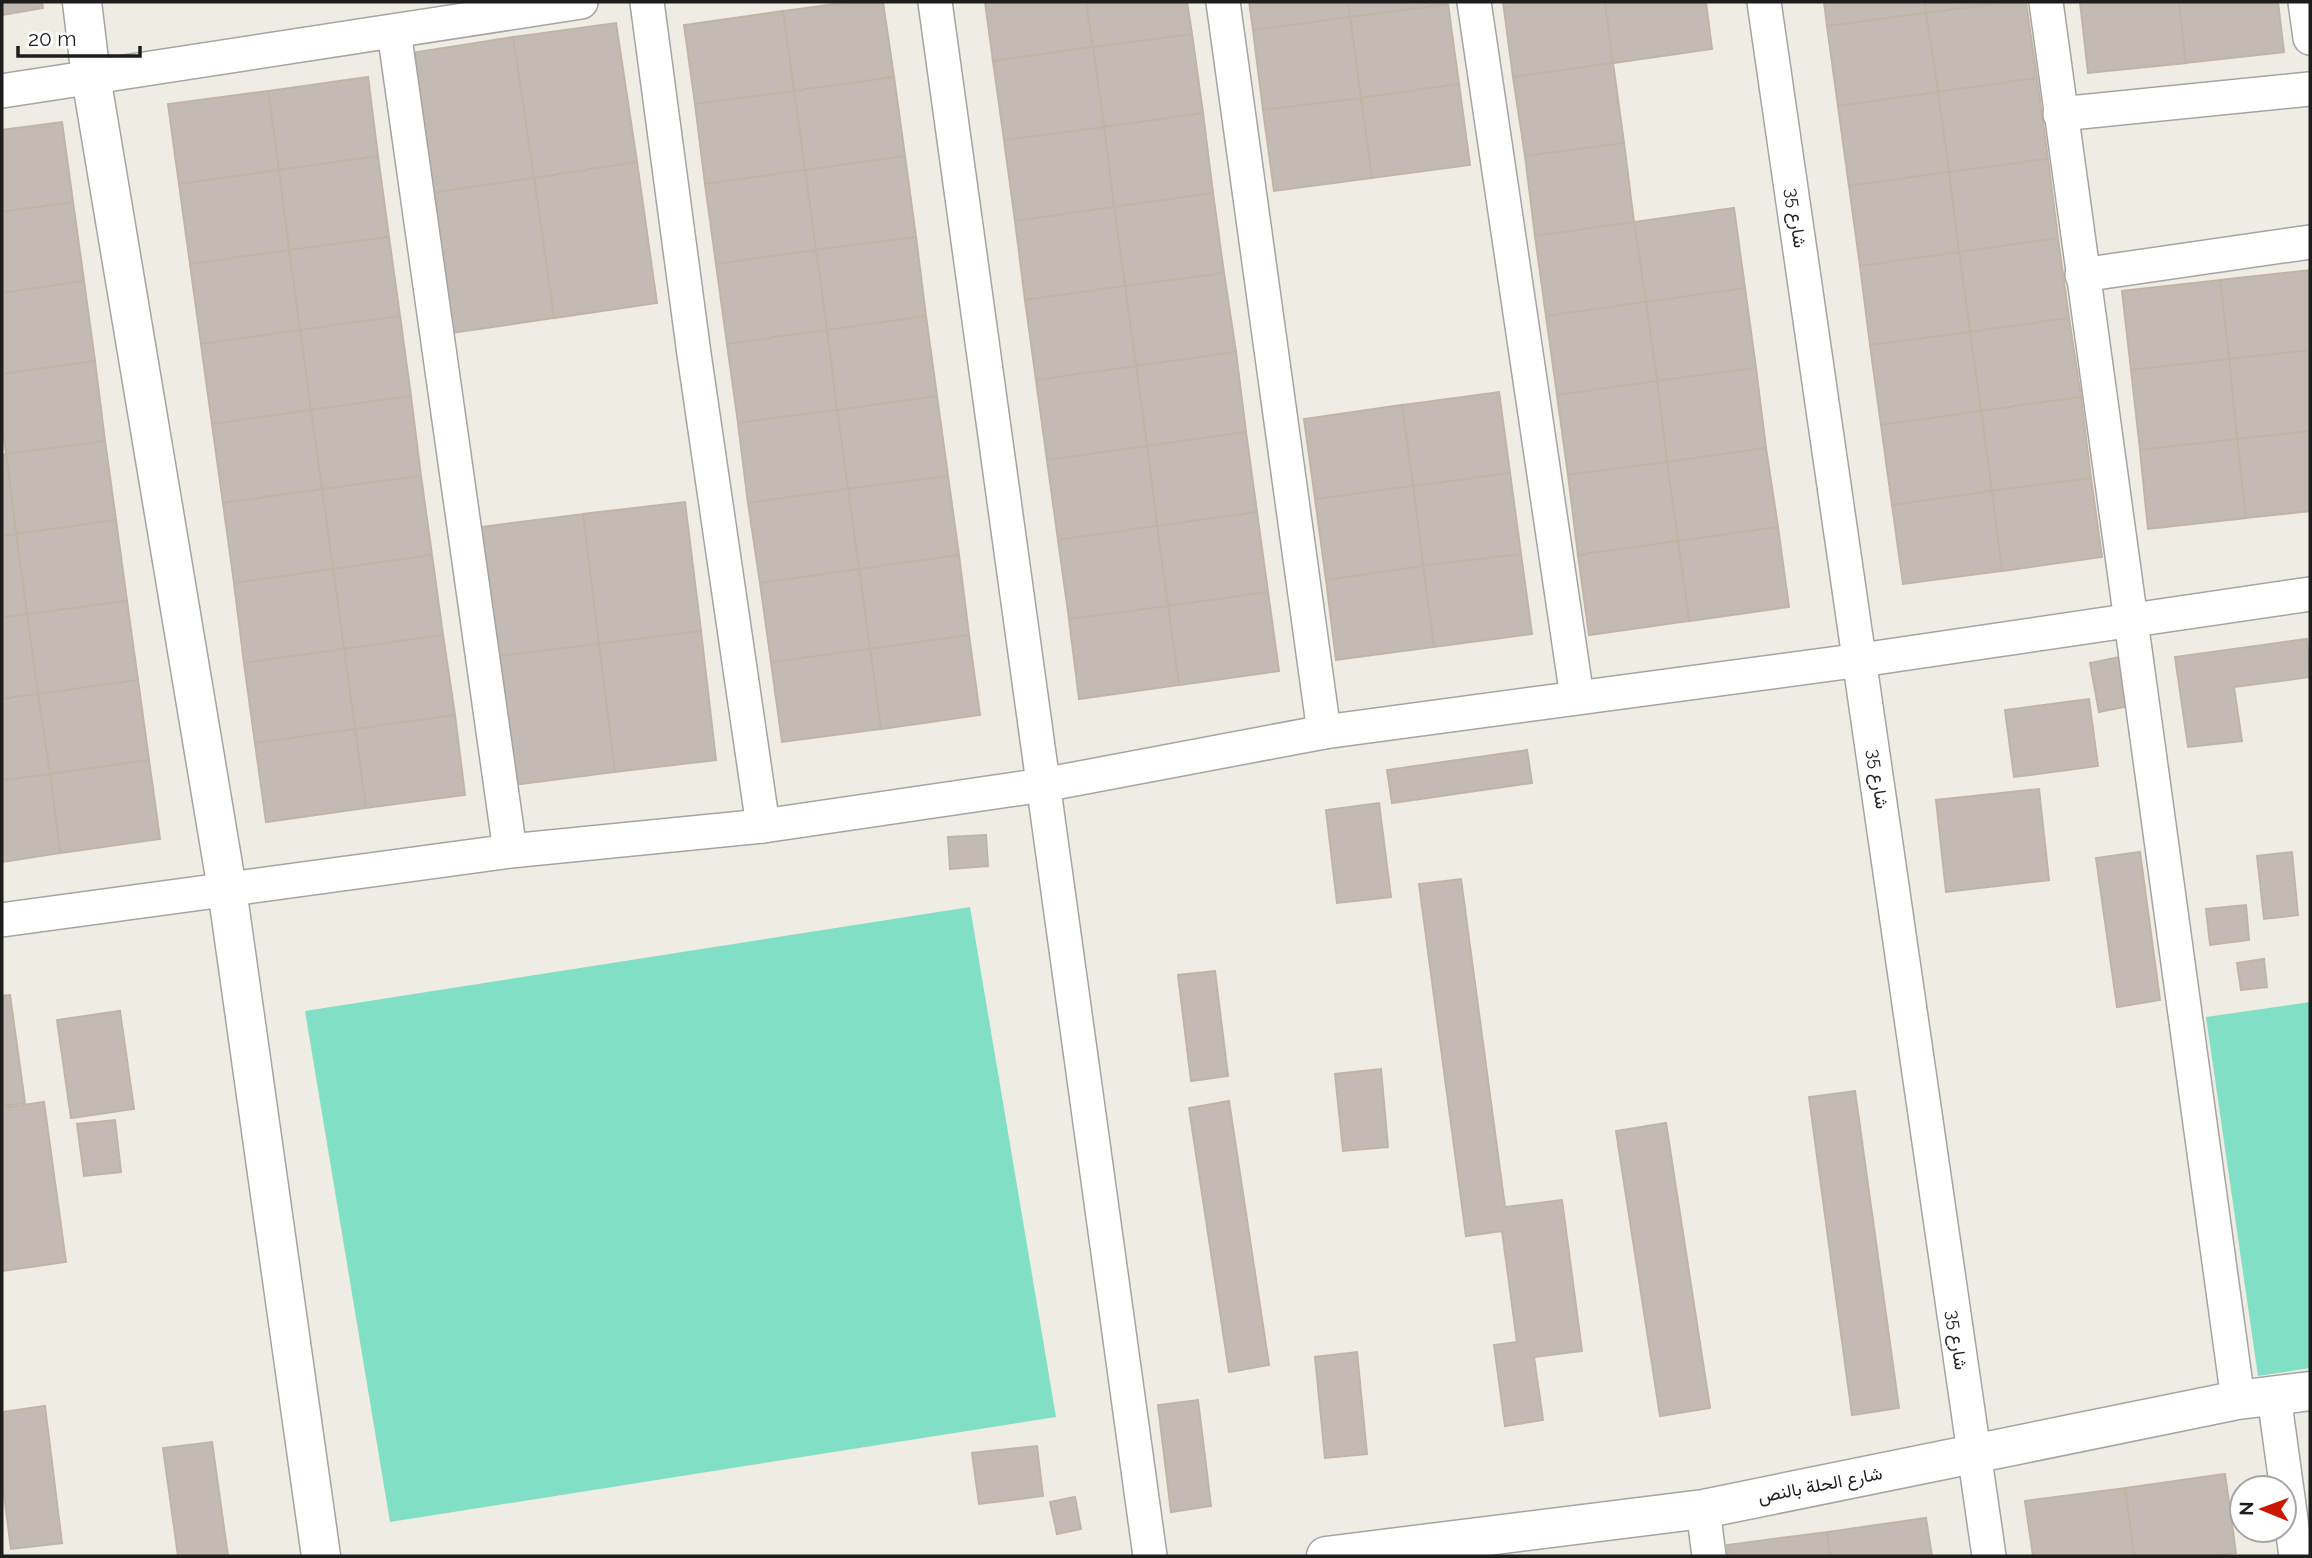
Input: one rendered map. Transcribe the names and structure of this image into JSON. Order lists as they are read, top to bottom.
{
  "streets": {
    "street": ["شارع 35", "شارع الحلة بالنص"]
  },
  "crossings": [
    ["شارع 35", "شارع الحلة بالنص"]
  ],
  "scale_bar": "20 m",
  "north": "left"
}
